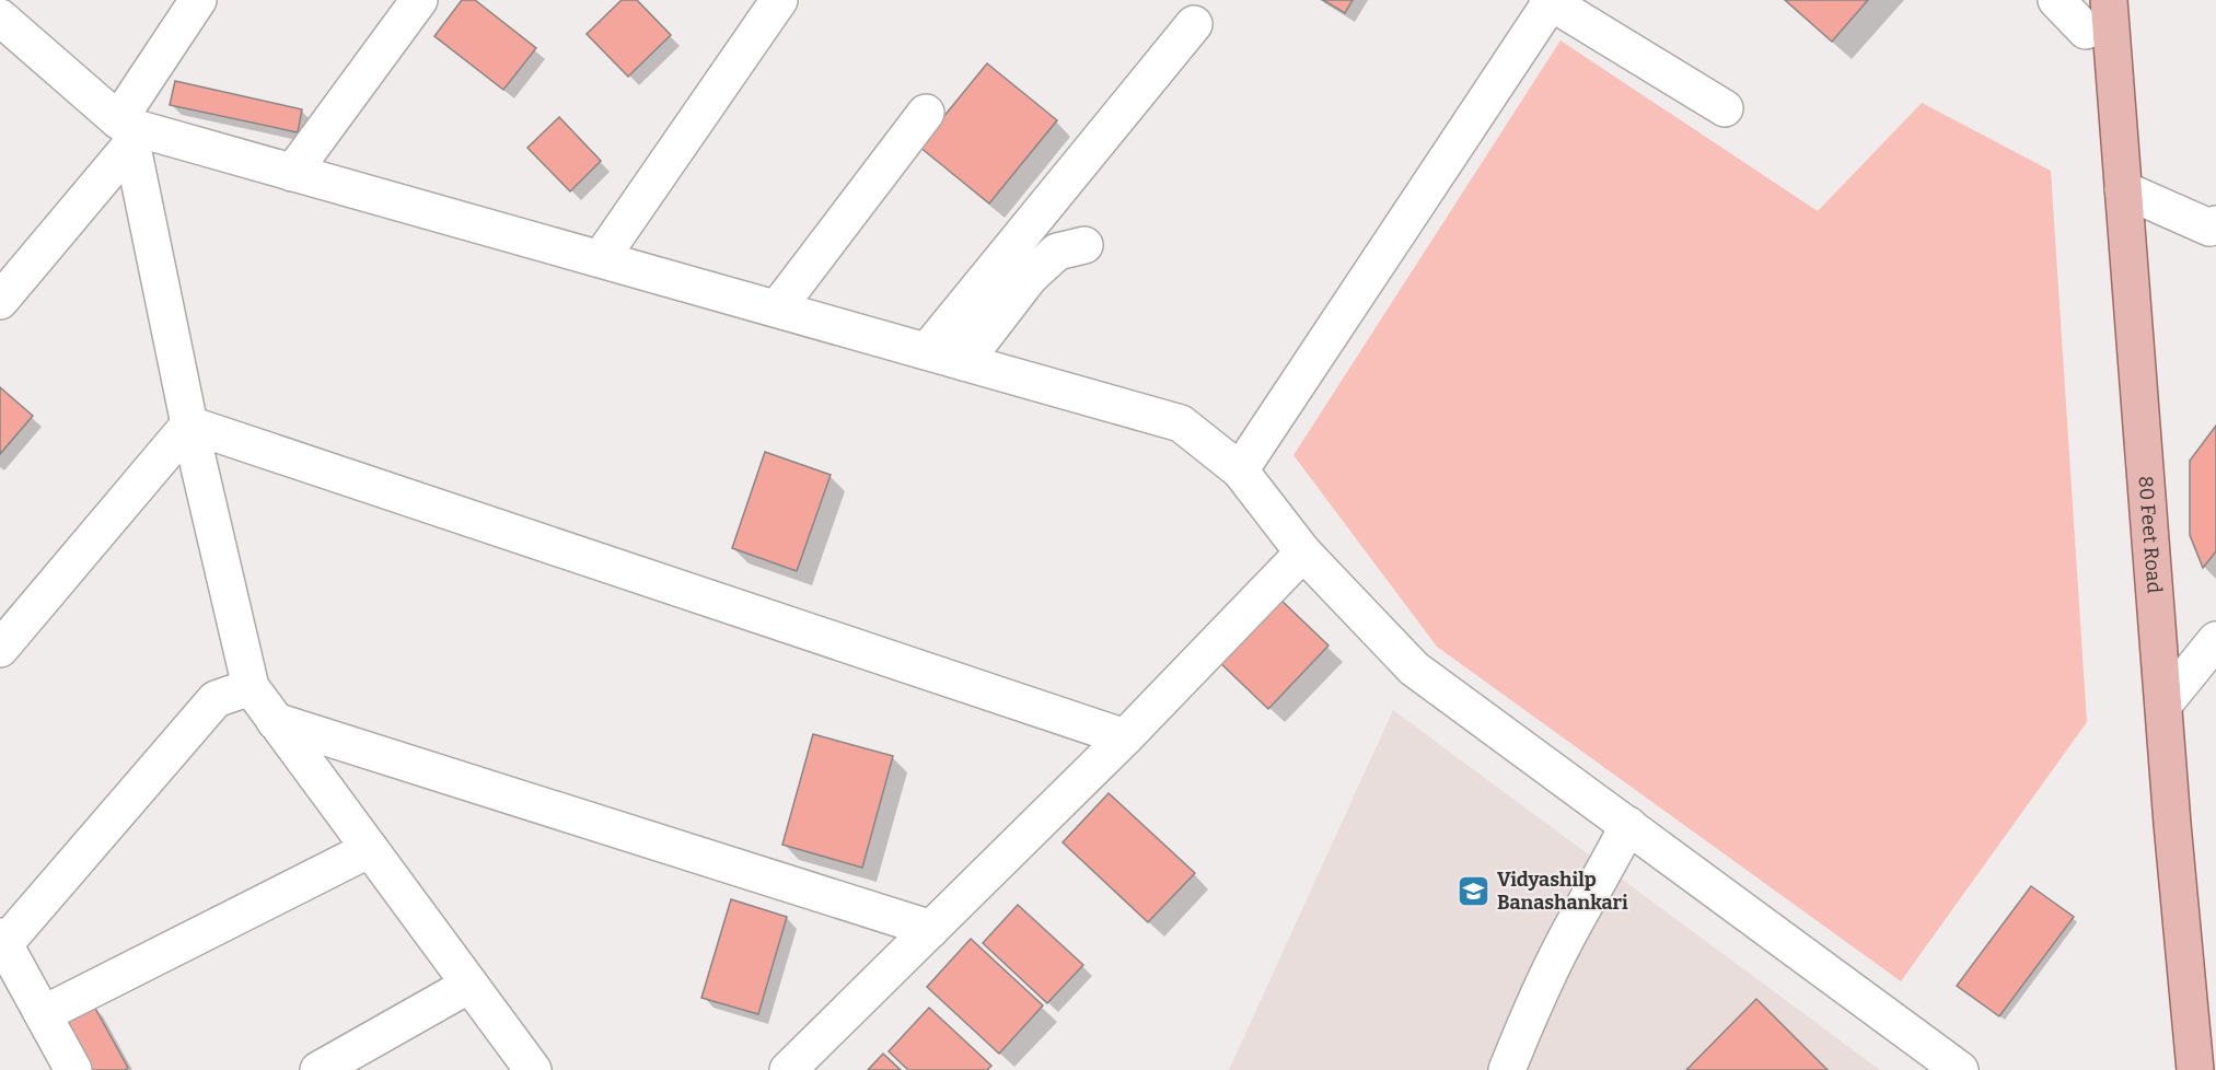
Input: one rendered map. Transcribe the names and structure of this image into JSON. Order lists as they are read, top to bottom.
{
  "streets": {
    "main road": ["80 Feet Road"]
  },
  "places": {
    "school or university": ["Vidyashilp Banashankari"]
  }
}
